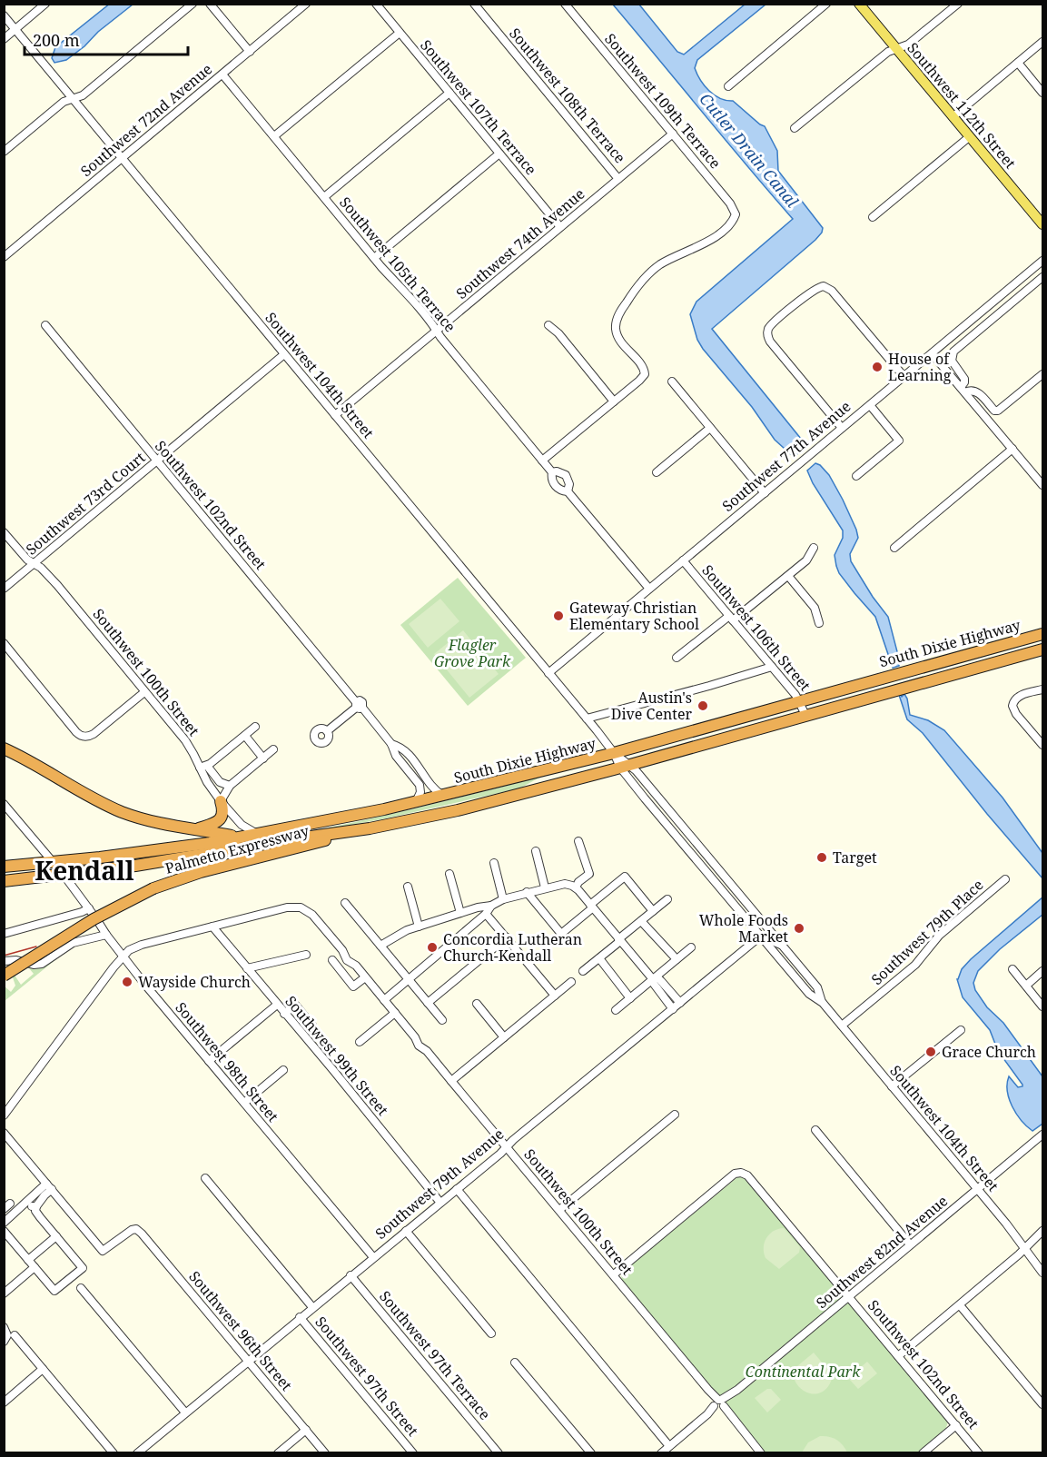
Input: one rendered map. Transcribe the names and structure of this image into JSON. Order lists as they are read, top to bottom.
{
  "streets": {
    "highway": ["South Dixie Highway", "Palmetto Expressway"],
    "main road": ["Southwest 112th Street"],
    "street": [
      "Southwest 108th Terrace",
      "Southwest 109th Terrace",
      "Southwest 107th Terrace",
      "Southwest 72nd Avenue",
      "Southwest 74th Avenue",
      "Southwest 105th Terrace",
      "Southwest 104th Street",
      "Southwest 77th Avenue",
      "Southwest 73rd Court",
      "Southwest 102nd Street",
      "Southwest 106th Street",
      "Southwest 100th Street",
      "Southwest 79th Place",
      "Southwest 99th Street",
      "Southwest 98th Street",
      "Southwest 79th Avenue",
      "Southwest 82nd Avenue",
      "Southwest 96th Street",
      "Southwest 97th Terrace",
      "Southwest 97th Street"
    ]
  },
  "crossings": [
    ["Southwest 108th Terrace", "Southwest 74th Avenue"],
    ["Southwest 109th Terrace", "Southwest 74th Avenue"],
    ["Southwest 107th Terrace", "Southwest 74th Avenue"],
    ["Southwest 72nd Avenue", "Southwest 105th Terrace"],
    ["Southwest 72nd Avenue", "Southwest 104th Street"],
    ["Southwest 74th Avenue", "Southwest 105th Terrace"],
    ["Southwest 74th Avenue", "Southwest 104th Street"],
    ["Southwest 105th Terrace", "Southwest 77th Avenue"],
    ["Southwest 104th Street", "Southwest 77th Avenue"],
    ["Southwest 104th Street", "Southwest 73rd Court"],
    ["Southwest 104th Street", "South Dixie Highway"],
    ["Southwest 104th Street", "Southwest 79th Place"],
    ["Southwest 104th Street", "Southwest 79th Avenue"],
    ["Southwest 104th Street", "Southwest 82nd Avenue"],
    ["Southwest 77th Avenue", "Southwest 106th Street"],
    ["Southwest 73rd Court", "Southwest 102nd Street"],
    ["Southwest 73rd Court", "Southwest 100th Street"],
    ["Southwest 102nd Street", "South Dixie Highway"],
    ["Southwest 102nd Street", "Southwest 100th Street"],
    ["Southwest 102nd Street", "Southwest 82nd Avenue"],
    ["Southwest 106th Street", "South Dixie Highway"],
    ["South Dixie Highway", "Southwest 100th Street"],
    ["South Dixie Highway", "Palmetto Expressway"],
    ["South Dixie Highway", "Southwest 98th Street"],
    ["Southwest 100th Street", "Southwest 99th Street"],
    ["Southwest 100th Street", "Southwest 79th Avenue"],
    ["Southwest 100th Street", "Southwest 82nd Avenue"],
    ["Southwest 99th Street", "Southwest 79th Avenue"],
    ["Southwest 98th Street", "Southwest 79th Avenue"],
    ["Southwest 79th Avenue", "Southwest 96th Street"],
    ["Southwest 79th Avenue", "Southwest 97th Terrace"],
    ["Southwest 79th Avenue", "Southwest 97th Street"]
  ],
  "districts": ["Kendall"],
  "water": ["Cutler Drain Canal"],
  "parks": ["Flagler Grove Park", "Continental Park"],
  "places": [
    "House of Learning",
    "Gateway Christian Elementary School",
    "Austin's Dive Center",
    "Target",
    "Whole Foods Market",
    "Concordia Lutheran Church-Kendall",
    "Wayside Church",
    "Grace Church"
  ],
  "scale_bar": "200 m"
}
